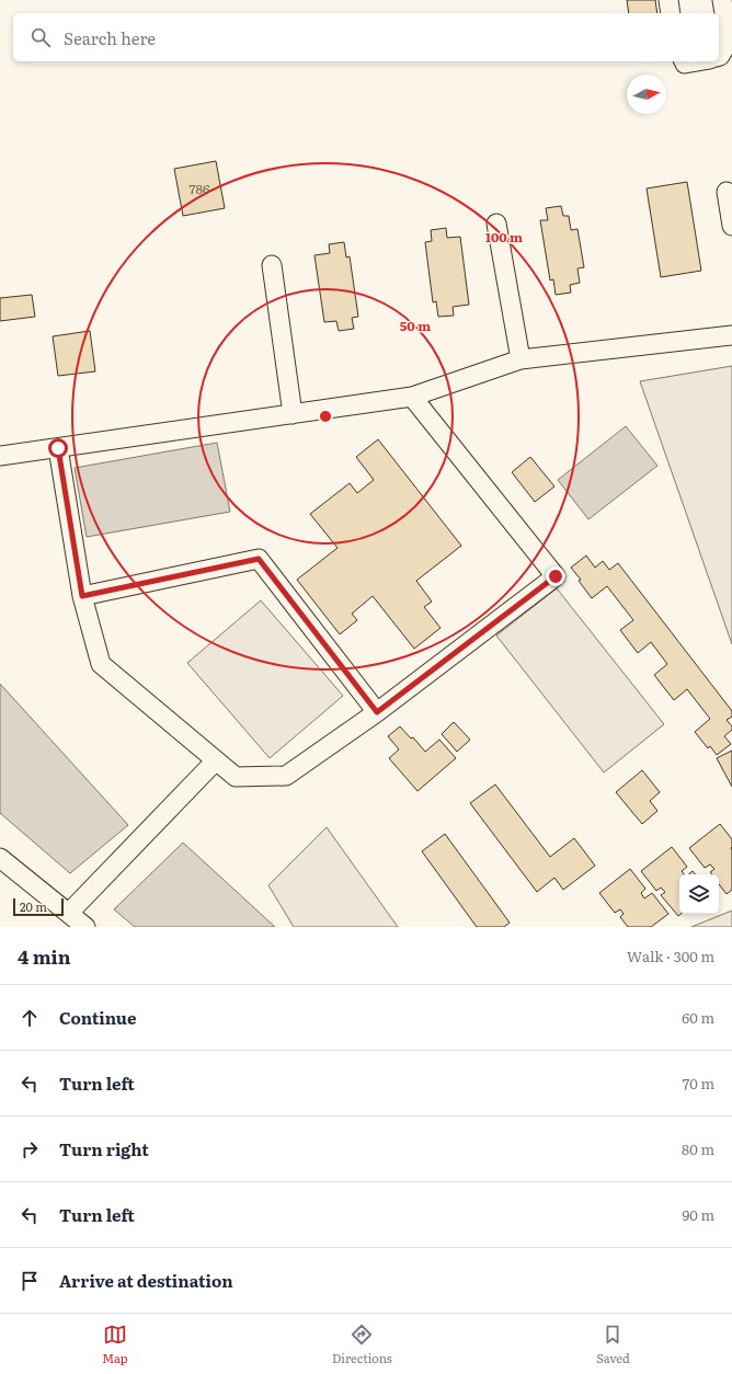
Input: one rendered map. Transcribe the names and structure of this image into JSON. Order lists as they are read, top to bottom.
{
  "house_numbers": ["786"],
  "scale_bar": "20 m",
  "north": "right",
  "page": {
    "search": "Search here",
    "scale": "20 m",
    "heading": ["4 min", "Walk · 300 m"],
    "list": [
      ["Continue", "60 m"],
      ["Turn left", "70 m"],
      ["Turn right", "80 m"],
      ["Turn left", "90 m"],
      "Arrive at destination"
    ],
    "nav": ["Map", "Directions", "Saved"]
  },
  "rings": ["100 m", "50 m"]
}
